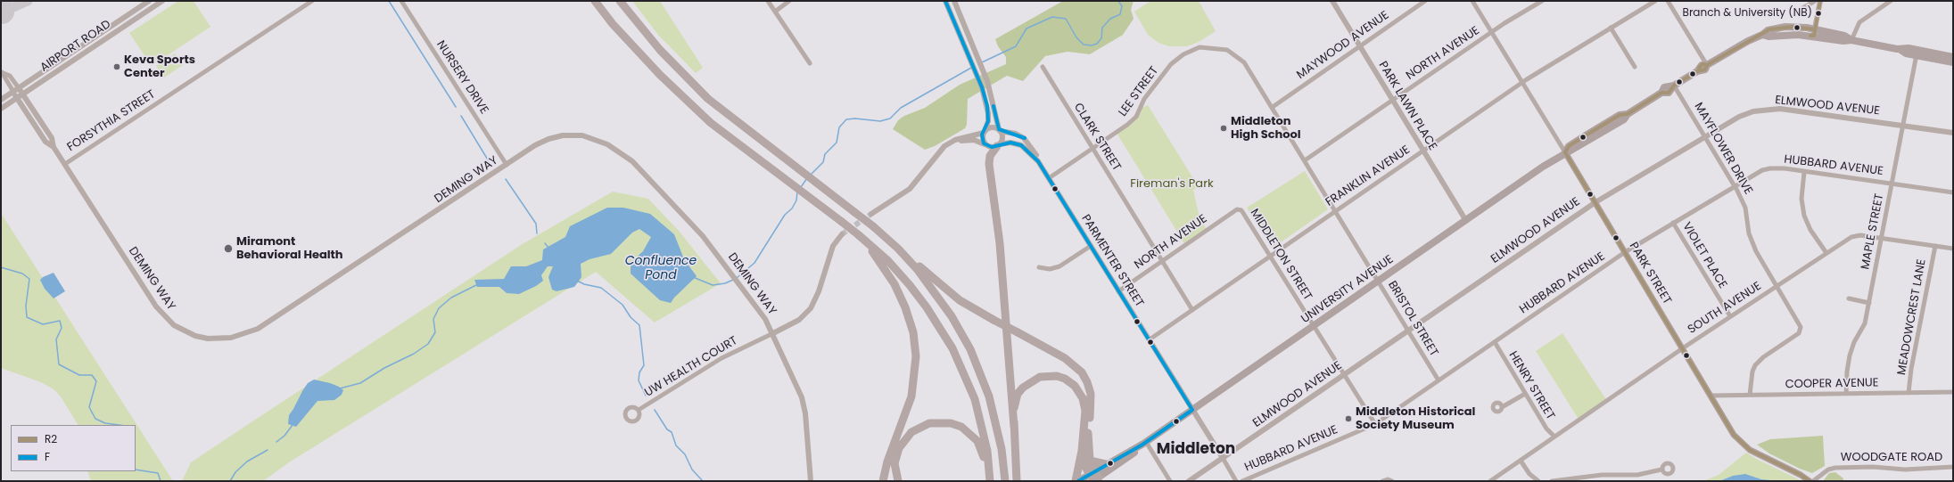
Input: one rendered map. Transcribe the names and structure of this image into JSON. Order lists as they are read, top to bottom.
{
  "streets": {
    "main road": ["PARK STREET", "UNIVERSITY AVENUE"],
    "street": [
      "MAYWOOD AVENUE",
      "AIRPORT ROAD",
      "NORTH AVENUE",
      "NURSERY DRIVE",
      "LEE STREET",
      "PARK LAWN PLACE",
      "ELMWOOD AVENUE",
      "FORSYTHIA STREET",
      "CLARK STREET",
      "MAYFLOWER DRIVE",
      "HUBBARD AVENUE",
      "FRANKLIN AVENUE",
      "DEMING WAY",
      "MAPLE STREET",
      "MIDDLETON STREET",
      "VIOLET PLACE",
      "PARMENTER STREET",
      "SOUTH AVENUE",
      "MEADOWCREST LANE",
      "BRISTOL STREET",
      "UW HEALTH COURT",
      "COOPER AVENUE",
      "HENRY STREET",
      "WOODGATE ROAD"
    ]
  },
  "crossings": [
    ["MAYWOOD AVENUE", "PARK LAWN PLACE"],
    ["MAYWOOD AVENUE", "BRISTOL STREET"],
    ["AIRPORT ROAD", "DEMING WAY"],
    ["NORTH AVENUE", "PARK LAWN PLACE"],
    ["NORTH AVENUE", "CLARK STREET"],
    ["NORTH AVENUE", "MIDDLETON STREET"],
    ["NORTH AVENUE", "PARMENTER STREET"],
    ["NORTH AVENUE", "PARK STREET"],
    ["NORTH AVENUE", "BRISTOL STREET"],
    ["NURSERY DRIVE", "DEMING WAY"],
    ["LEE STREET", "CLARK STREET"],
    ["LEE STREET", "PARMENTER STREET"],
    ["LEE STREET", "BRISTOL STREET"],
    ["PARK LAWN PLACE", "FRANKLIN AVENUE"],
    ["PARK LAWN PLACE", "UNIVERSITY AVENUE"],
    ["ELMWOOD AVENUE", "MAYFLOWER DRIVE"],
    ["ELMWOOD AVENUE", "MAPLE STREET"],
    ["ELMWOOD AVENUE", "MIDDLETON STREET"],
    ["ELMWOOD AVENUE", "PARMENTER STREET"],
    ["ELMWOOD AVENUE", "PARK STREET"],
    ["ELMWOOD AVENUE", "BRISTOL STREET"],
    ["FORSYTHIA STREET", "DEMING WAY"],
    ["CLARK STREET", "FRANKLIN AVENUE"],
    ["MAYFLOWER DRIVE", "HUBBARD AVENUE"],
    ["MAYFLOWER DRIVE", "UNIVERSITY AVENUE"],
    ["MAYFLOWER DRIVE", "SOUTH AVENUE"],
    ["MAYFLOWER DRIVE", "COOPER AVENUE"],
    ["HUBBARD AVENUE", "MAPLE STREET"],
    ["HUBBARD AVENUE", "MIDDLETON STREET"],
    ["HUBBARD AVENUE", "VIOLET PLACE"],
    ["HUBBARD AVENUE", "PARK STREET"],
    ["HUBBARD AVENUE", "BRISTOL STREET"],
    ["HUBBARD AVENUE", "HENRY STREET"],
    ["FRANKLIN AVENUE", "MIDDLETON STREET"],
    ["FRANKLIN AVENUE", "PARMENTER STREET"],
    ["FRANKLIN AVENUE", "PARK STREET"],
    ["FRANKLIN AVENUE", "BRISTOL STREET"],
    ["DEMING WAY", "UW HEALTH COURT"],
    ["MAPLE STREET", "UNIVERSITY AVENUE"],
    ["MAPLE STREET", "SOUTH AVENUE"],
    ["MAPLE STREET", "COOPER AVENUE"],
    ["MIDDLETON STREET", "UNIVERSITY AVENUE"],
    ["VIOLET PLACE", "SOUTH AVENUE"],
    ["PARMENTER STREET", "UNIVERSITY AVENUE"],
    ["PARK STREET", "UNIVERSITY AVENUE"],
    ["PARK STREET", "SOUTH AVENUE"],
    ["PARK STREET", "COOPER AVENUE"],
    ["UNIVERSITY AVENUE", "BRISTOL STREET"],
    ["SOUTH AVENUE", "MEADOWCREST LANE"],
    ["SOUTH AVENUE", "HENRY STREET"],
    ["MEADOWCREST LANE", "COOPER AVENUE"]
  ],
  "districts": ["Middleton"],
  "water": ["Confluence Pond"],
  "parks": ["Fireman's Park"],
  "places": [
    "Branch & University (NB)",
    "Keva Sports Center",
    "Middleton High School",
    "Miramont Behavioral Health",
    "Middleton Historical Society Museum"
  ],
  "lines": ["transit line R2", "transit line F"],
  "legend": ["R2", "F"]
}
